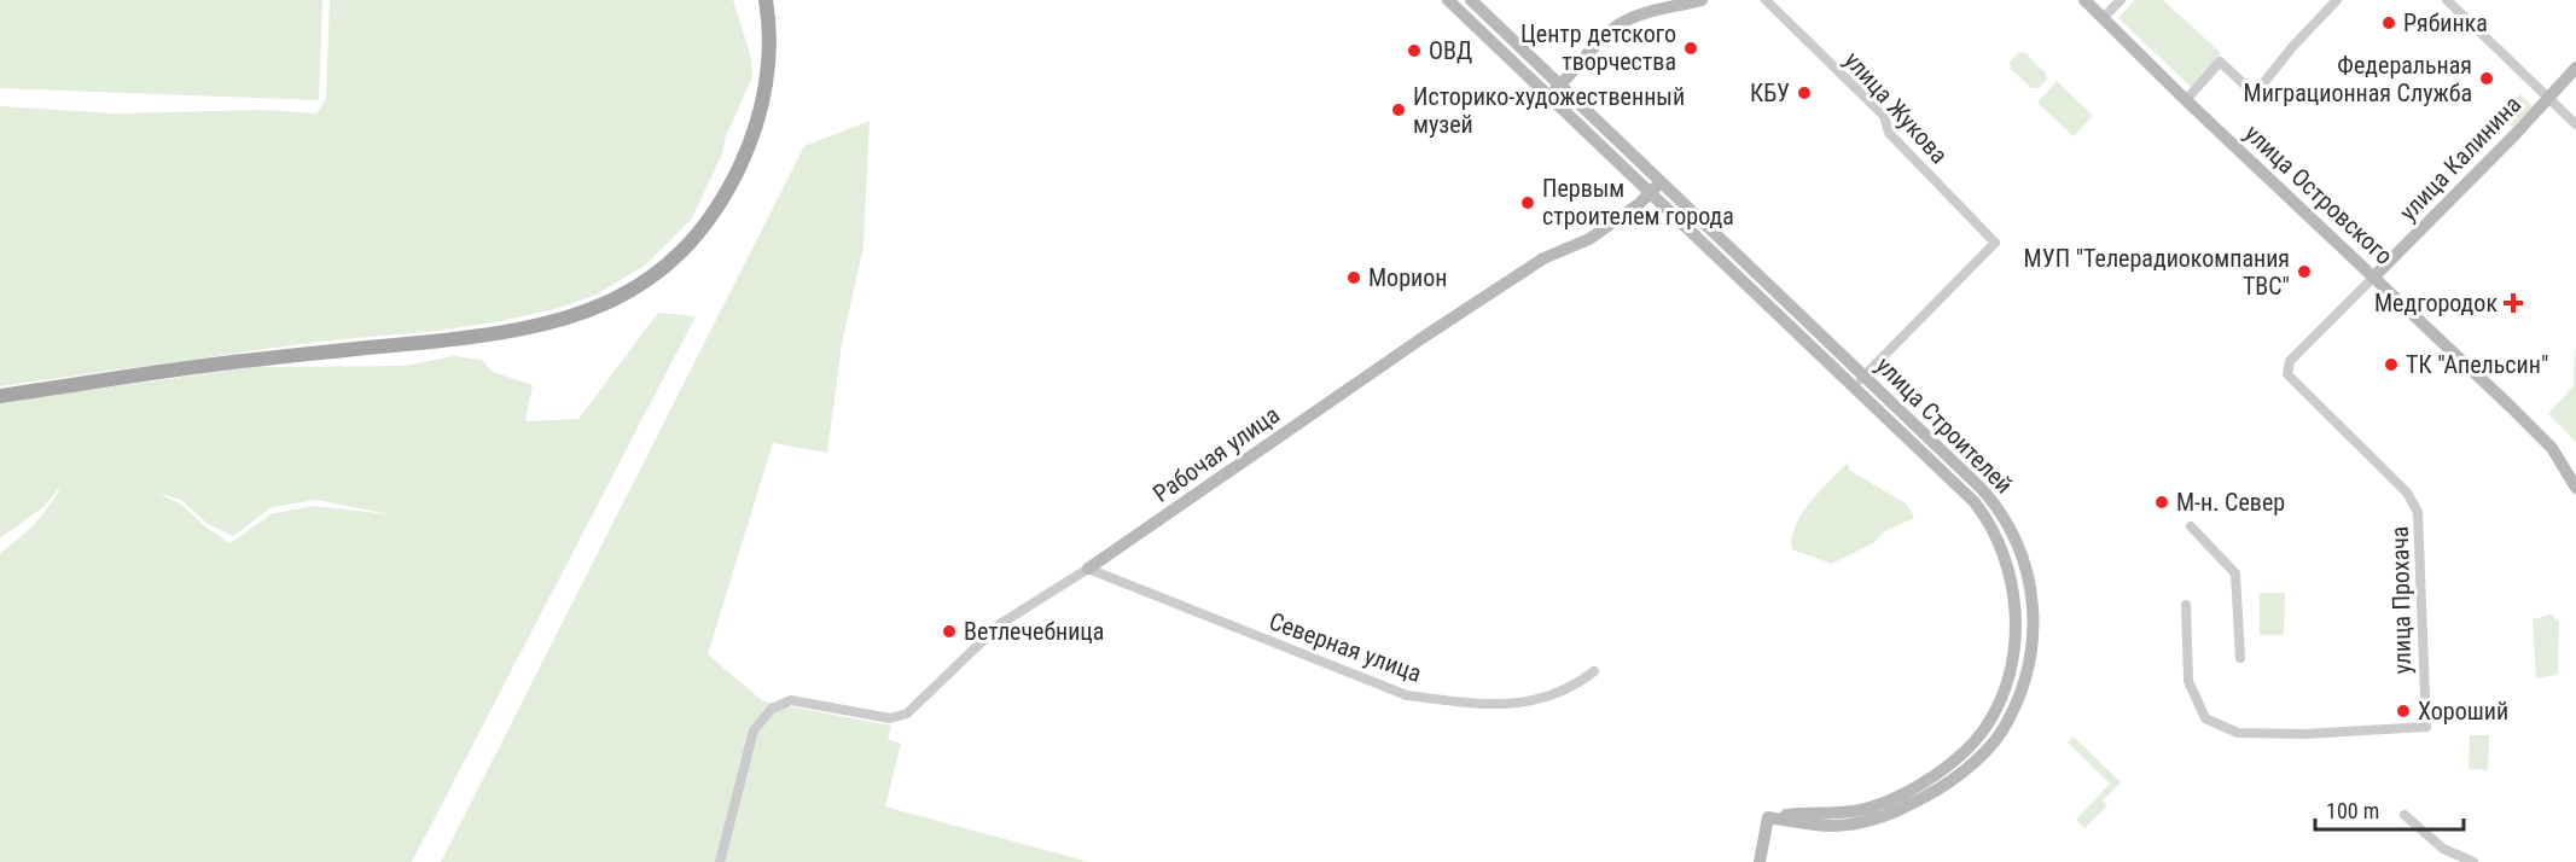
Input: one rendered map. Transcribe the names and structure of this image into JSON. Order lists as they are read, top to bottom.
{
  "streets": {
    "street": [
      "улица Жукова",
      "улица Калинина",
      "улица Островского",
      "улица Строителей",
      "Рабочая улица",
      "улица Прохача",
      "Северная улица"
    ]
  },
  "crossings": [
    ["улица Жукова", "улица Строителей"],
    ["улица Калинина", "улица Островского"],
    ["улица Калинина", "улица Прохача"],
    ["улица Островского", "улица Прохача"],
    ["улица Строителей", "Рабочая улица"],
    ["Рабочая улица", "Северная улица"]
  ],
  "places": {
    "other": [
      "Рябинка",
      "Центр детского творчества",
      "ОВД",
      "Федеральная Миграционная Служба",
      "КБУ",
      "Историко-художественный музей",
      "Первым строителем города",
      "МУП \"Телерадиокомпания ТВС\"",
      "Морион",
      "ТК \"Апельсин\"",
      "М-н. Север",
      "Ветлечебница",
      "Хороший"
    ],
    "health": ["Медгородок"]
  },
  "scale_bar": "100 m"
}
